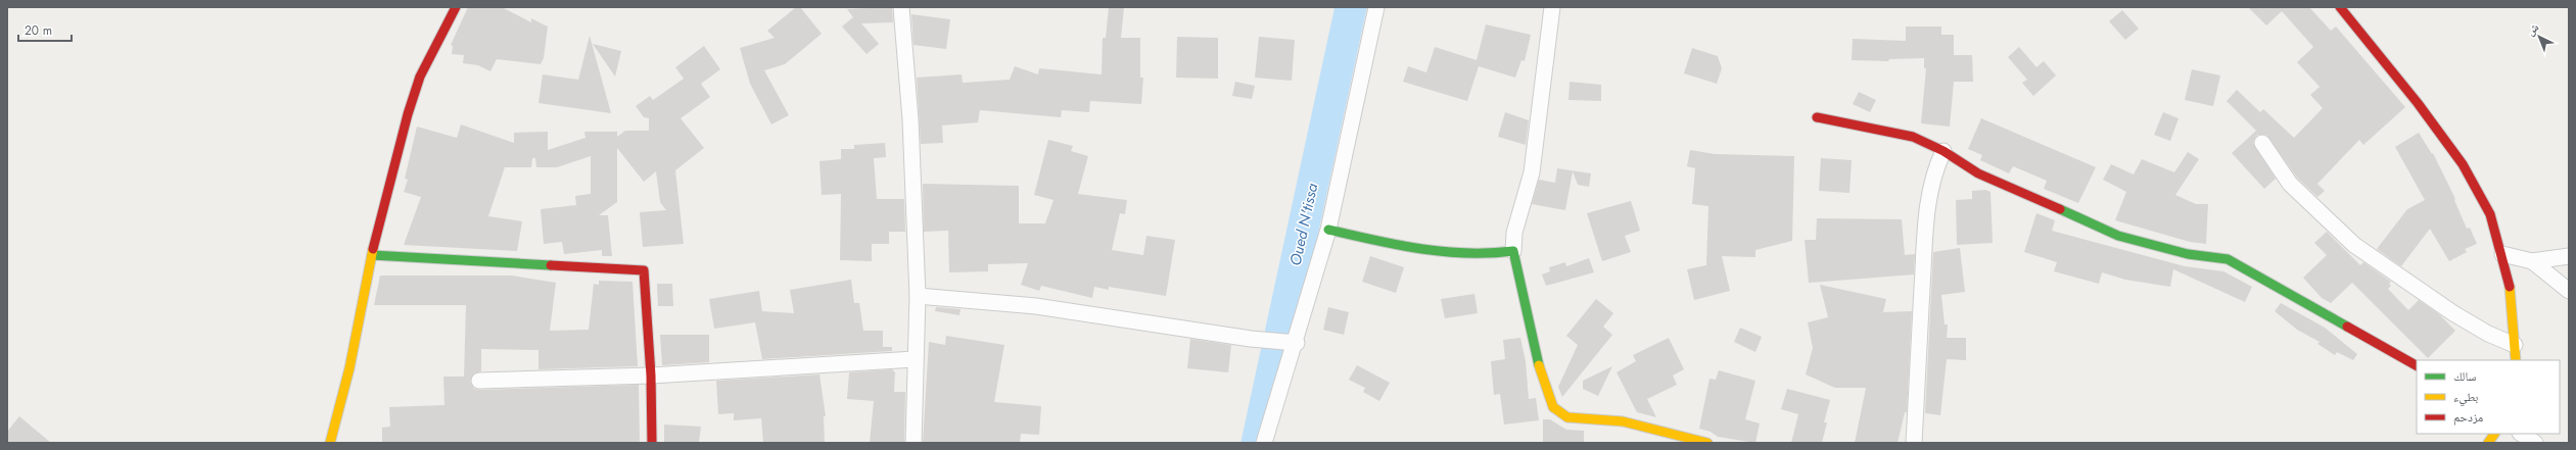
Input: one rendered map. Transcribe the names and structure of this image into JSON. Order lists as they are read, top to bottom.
{
  "water": ["Oued N'tissa"],
  "legend": ["سالك", "بطيء", "مزدحم"],
  "scale_bar": "20 m",
  "north": "top left"
}
